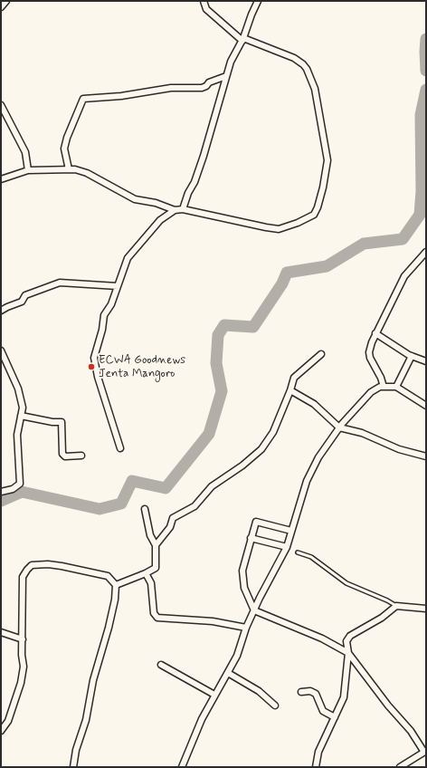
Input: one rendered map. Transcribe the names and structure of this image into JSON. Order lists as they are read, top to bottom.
{
  "places": ["ECWA Goodnews Jenta Mangoro"]
}
